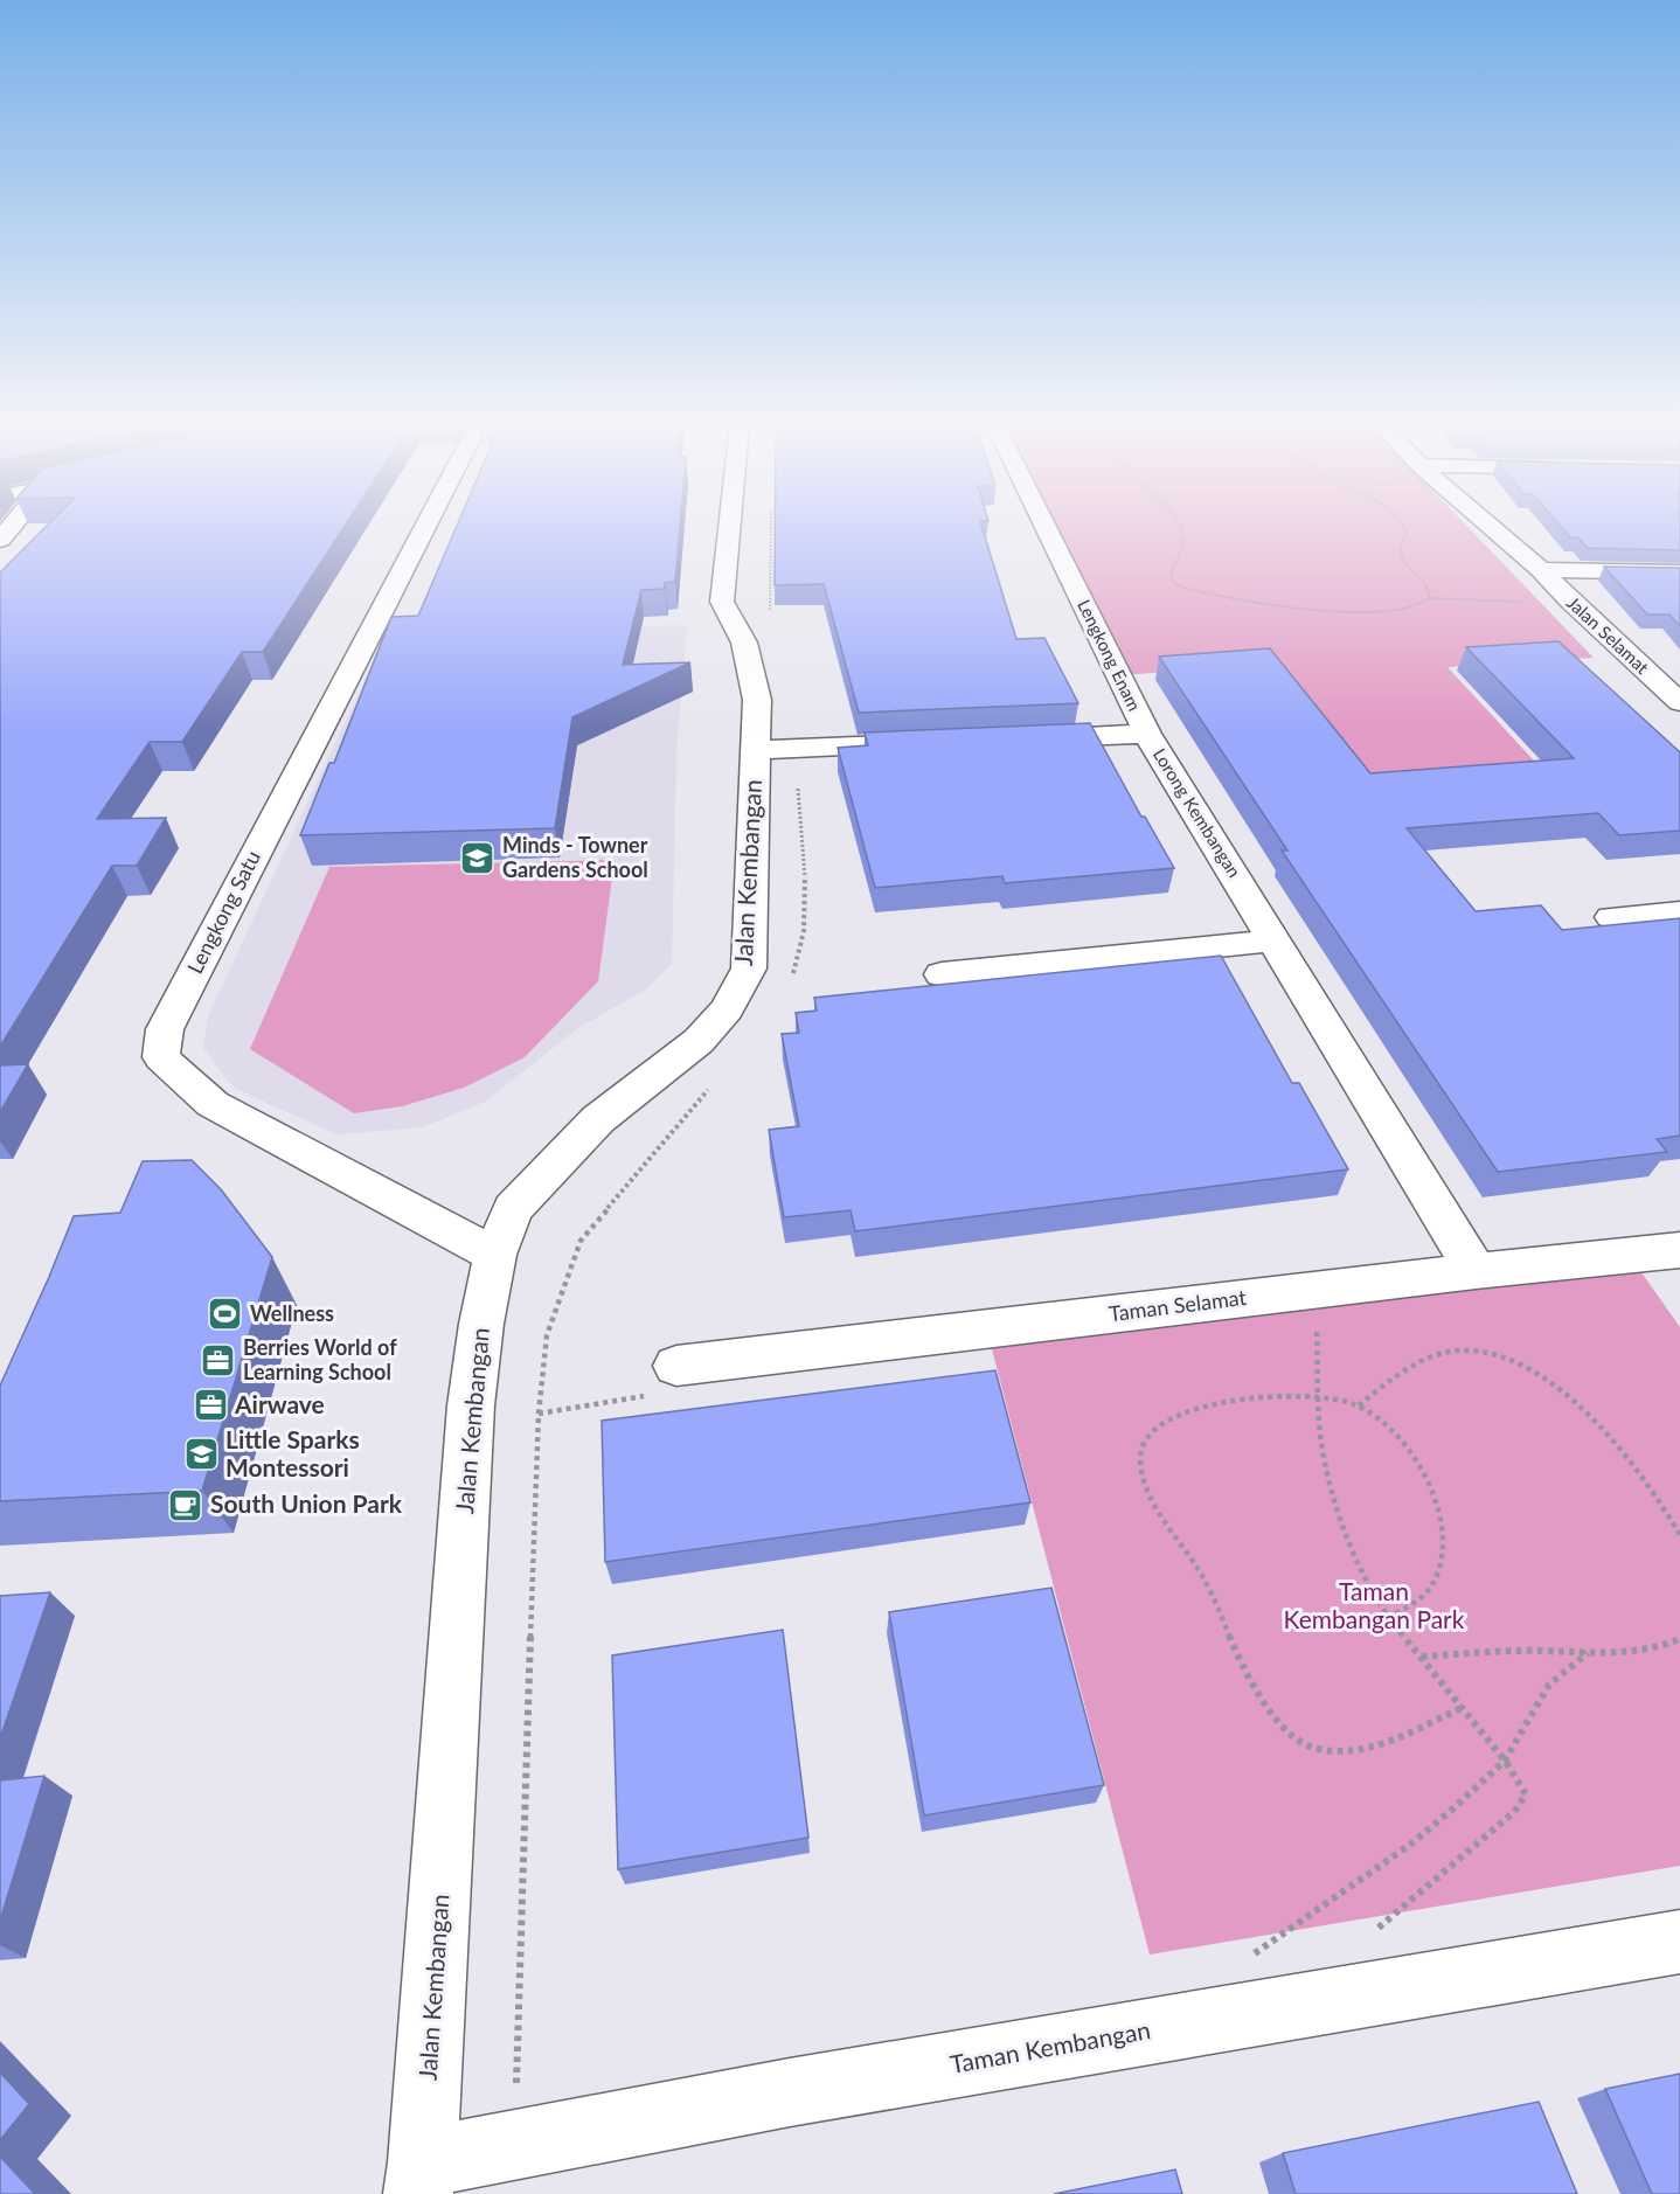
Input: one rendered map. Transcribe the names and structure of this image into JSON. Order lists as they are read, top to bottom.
{
  "streets": {
    "street": [
      "Jalan Selamat",
      "Lengkong Enam",
      "Lorong Kembangan",
      "Jalan Kembangan",
      "Lengkong Satu",
      "Taman Selamat",
      "Taman Kembangan"
    ]
  },
  "crossings": [
    ["Lengkong Enam", "Lorong Kembangan"],
    ["Lorong Kembangan", "Taman Selamat"],
    ["Jalan Kembangan", "Lengkong Satu"],
    ["Jalan Kembangan", "Taman Kembangan"]
  ],
  "parks": ["Taman Kembangan Park"],
  "places": {
    "school or university": ["Minds - Towner Gardens School", "Little Sparks Montessori"],
    "sports": ["Wellness"],
    "office": ["Berries World of Learning School", "Airwave"],
    "cafe": ["South Union Park"]
  }
}
